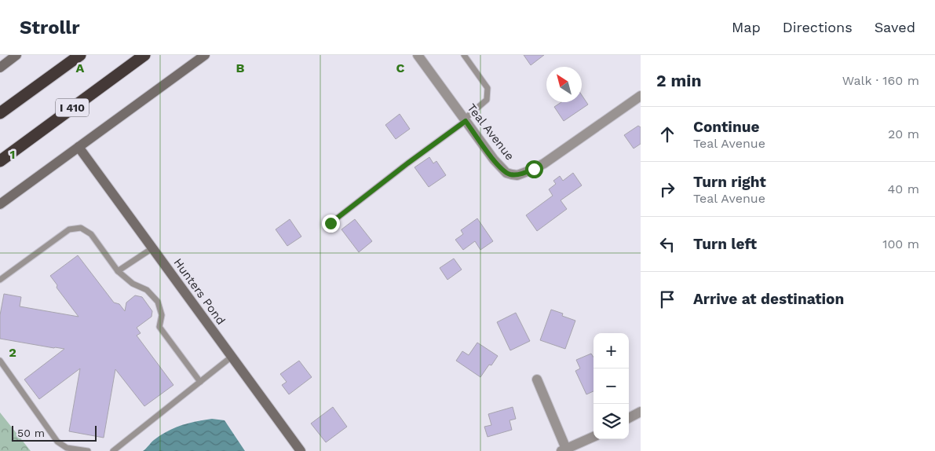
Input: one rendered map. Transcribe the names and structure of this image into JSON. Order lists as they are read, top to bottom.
{
  "streets": {
    "highway": ["I 410"],
    "street": ["Teal Avenue", "Hunters Pond"]
  },
  "scale_bar": "50 m",
  "north": "top left",
  "page": {
    "header": "Strollr",
    "nav": ["Map", "Directions", "Saved"],
    "heading": ["2 min", "Walk · 160 m"],
    "list": [
      ["Continue", "Teal Avenue", "20 m"],
      ["Turn right", "Teal Avenue", "40 m"],
      ["Turn left", "100 m"],
      "Arrive at destination"
    ],
    "map_buttons": ["+", "−"],
    "scale": "50 m"
  },
  "grid": {
    "columns": ["A", "B", "C"],
    "rows": ["1", "2"]
  }
}
